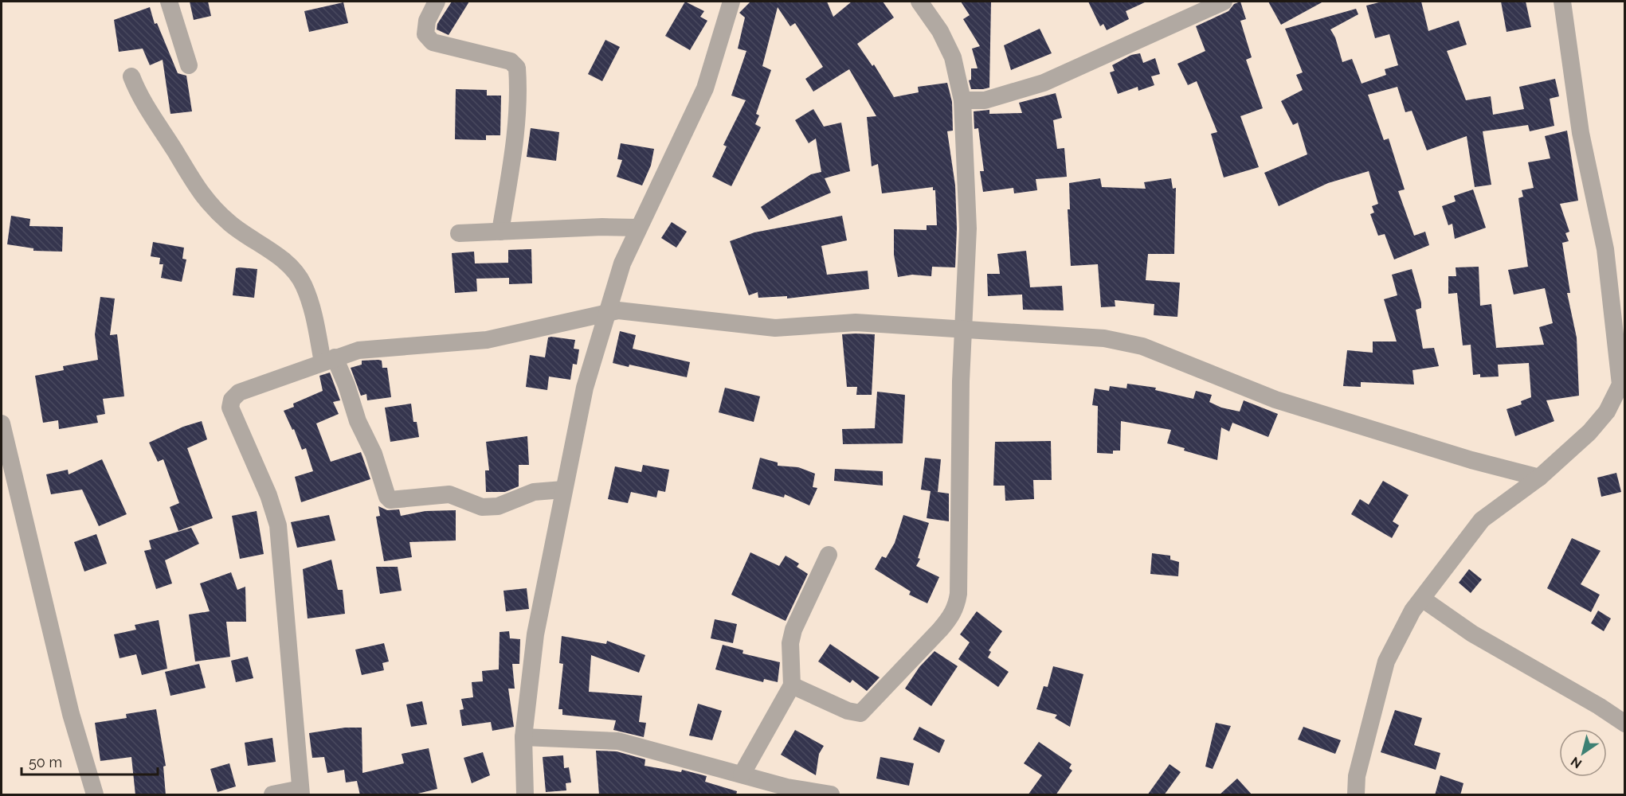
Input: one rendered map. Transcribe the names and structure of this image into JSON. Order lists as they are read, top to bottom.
{
  "scale_bar": "50 m",
  "north": "bottom left"
}
